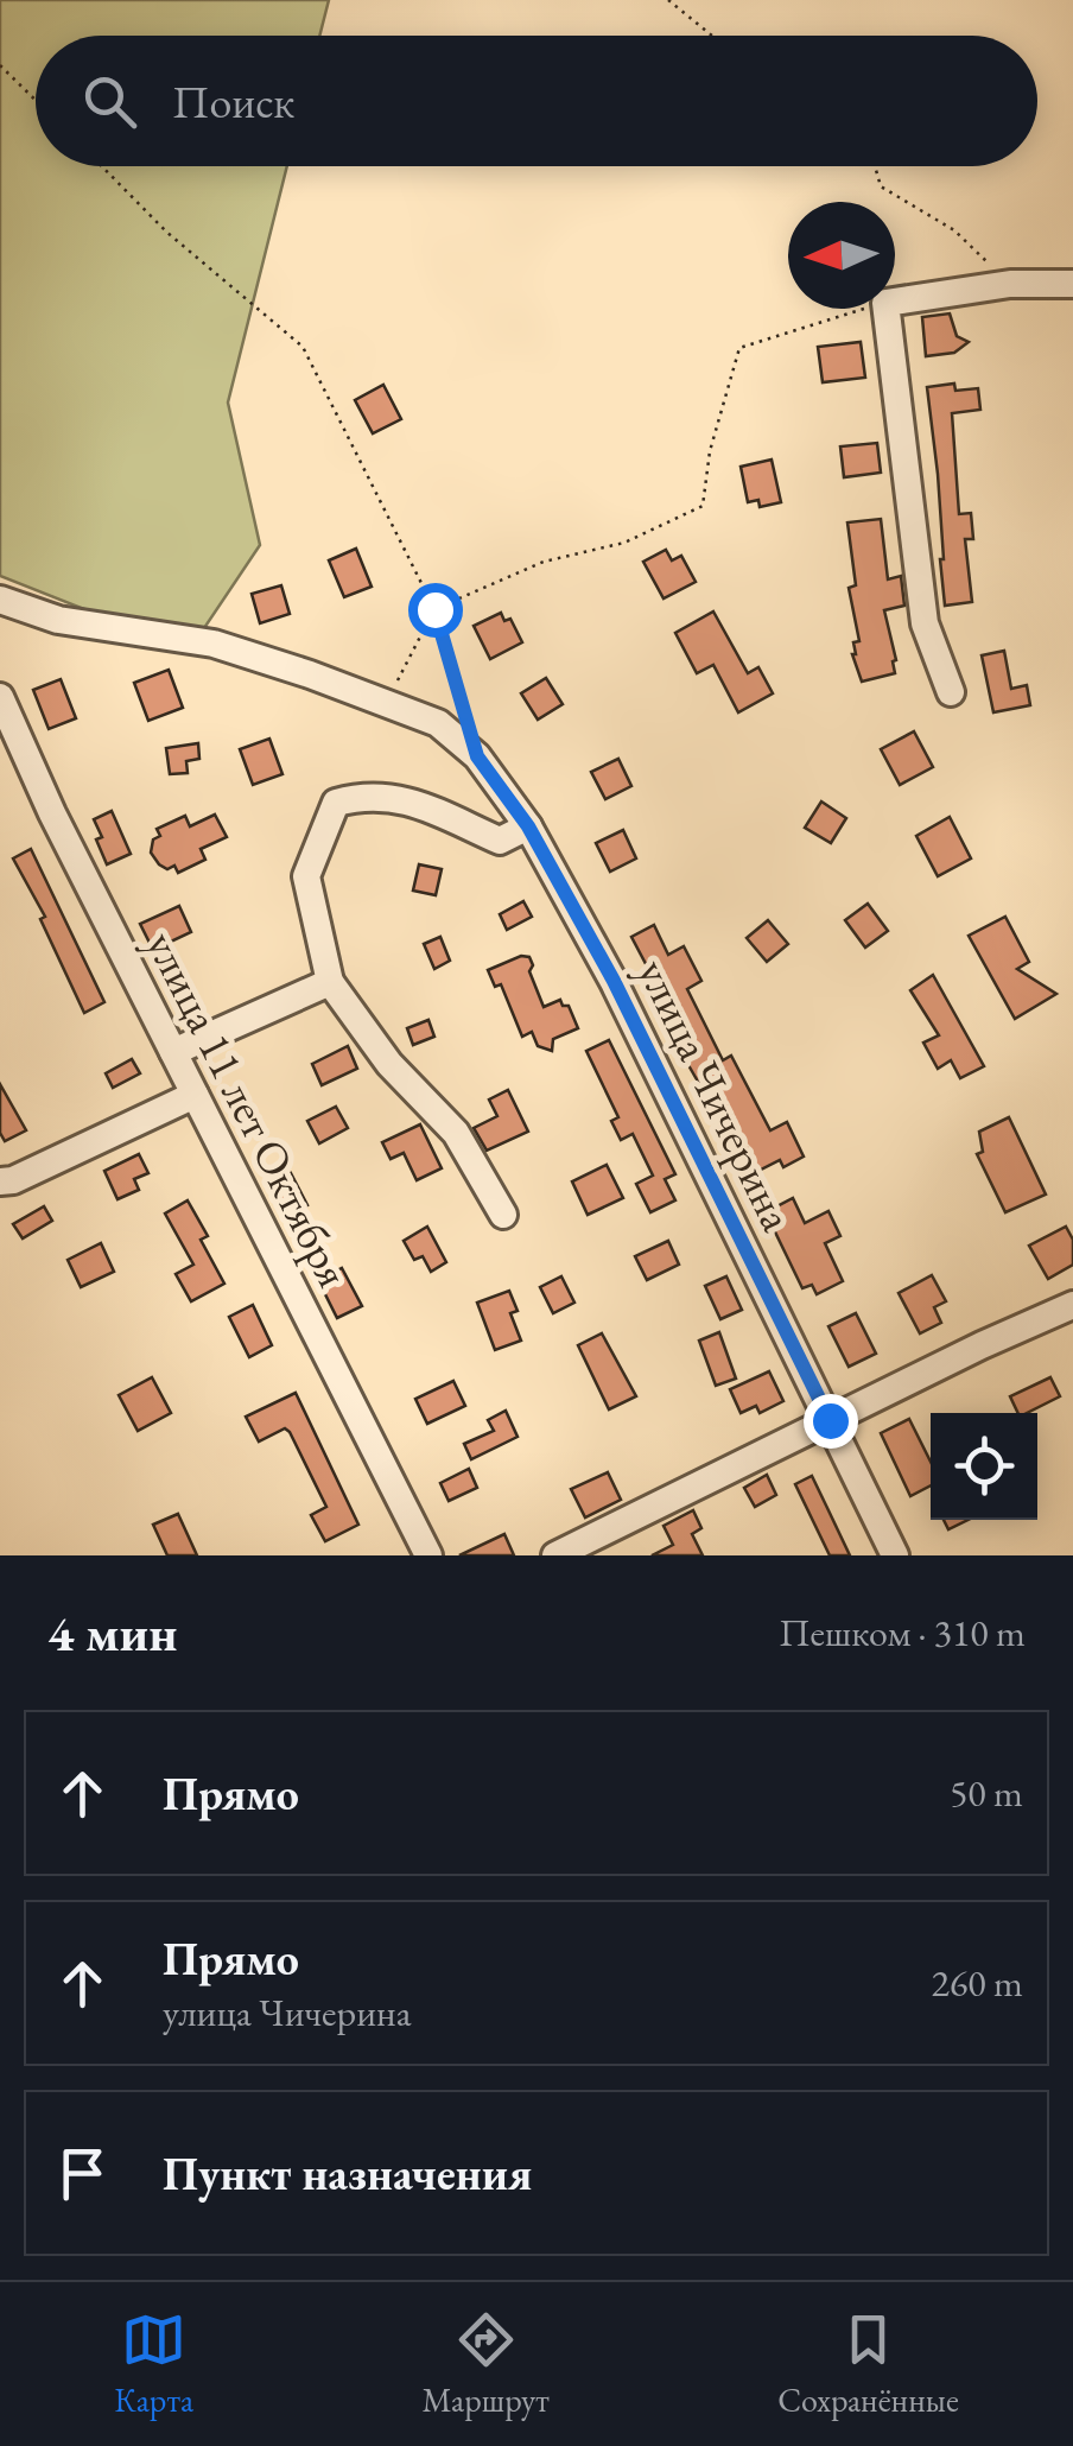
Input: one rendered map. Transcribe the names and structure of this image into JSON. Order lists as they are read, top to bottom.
{
  "streets": {
    "street": ["улица Чичерина", "улица 11 лет Октября"]
  },
  "north": "left",
  "page": {
    "search": "Поиск",
    "heading": ["4 мин", "Пешком · 310 m"],
    "list": [
      ["Прямо", "50 m"],
      ["Прямо", "улица Чичерина", "260 m"],
      "Пункт назначения"
    ],
    "nav": ["Карта", "Маршрут", "Сохранённые"]
  }
}
